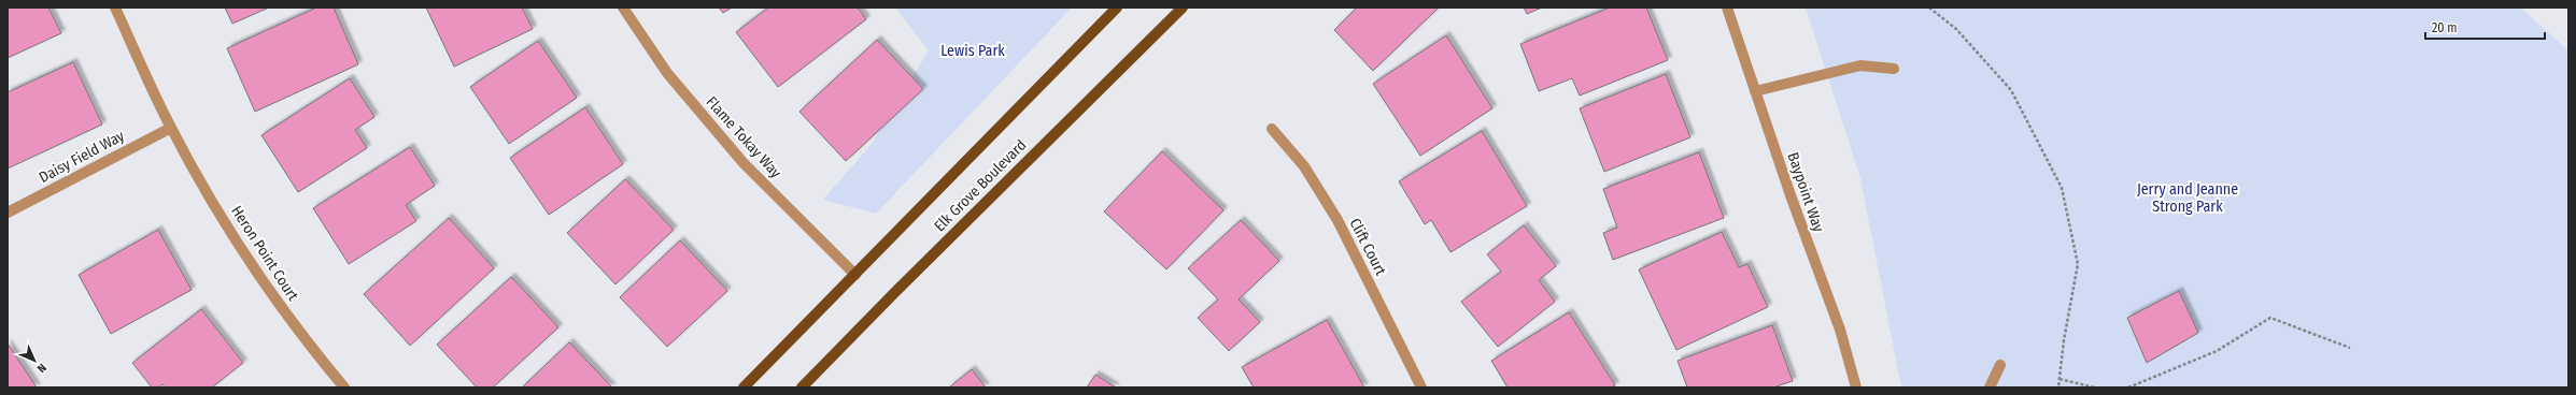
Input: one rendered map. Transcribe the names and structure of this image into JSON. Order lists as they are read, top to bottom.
{
  "streets": {
    "main road": ["Elk Grove Boulevard"],
    "street": [
      "Flame Tokay Way",
      "Daisy Field Way",
      "Baypoint Way",
      "Clift Court",
      "Heron Point Court"
    ]
  },
  "crossings": [
    ["Flame Tokay Way", "Elk Grove Boulevard"],
    ["Daisy Field Way", "Heron Point Court"]
  ],
  "parks": ["Lewis Park", "Jerry and Jeanne Strong Park"],
  "scale_bar": "20 m",
  "north": "bottom right"
}
